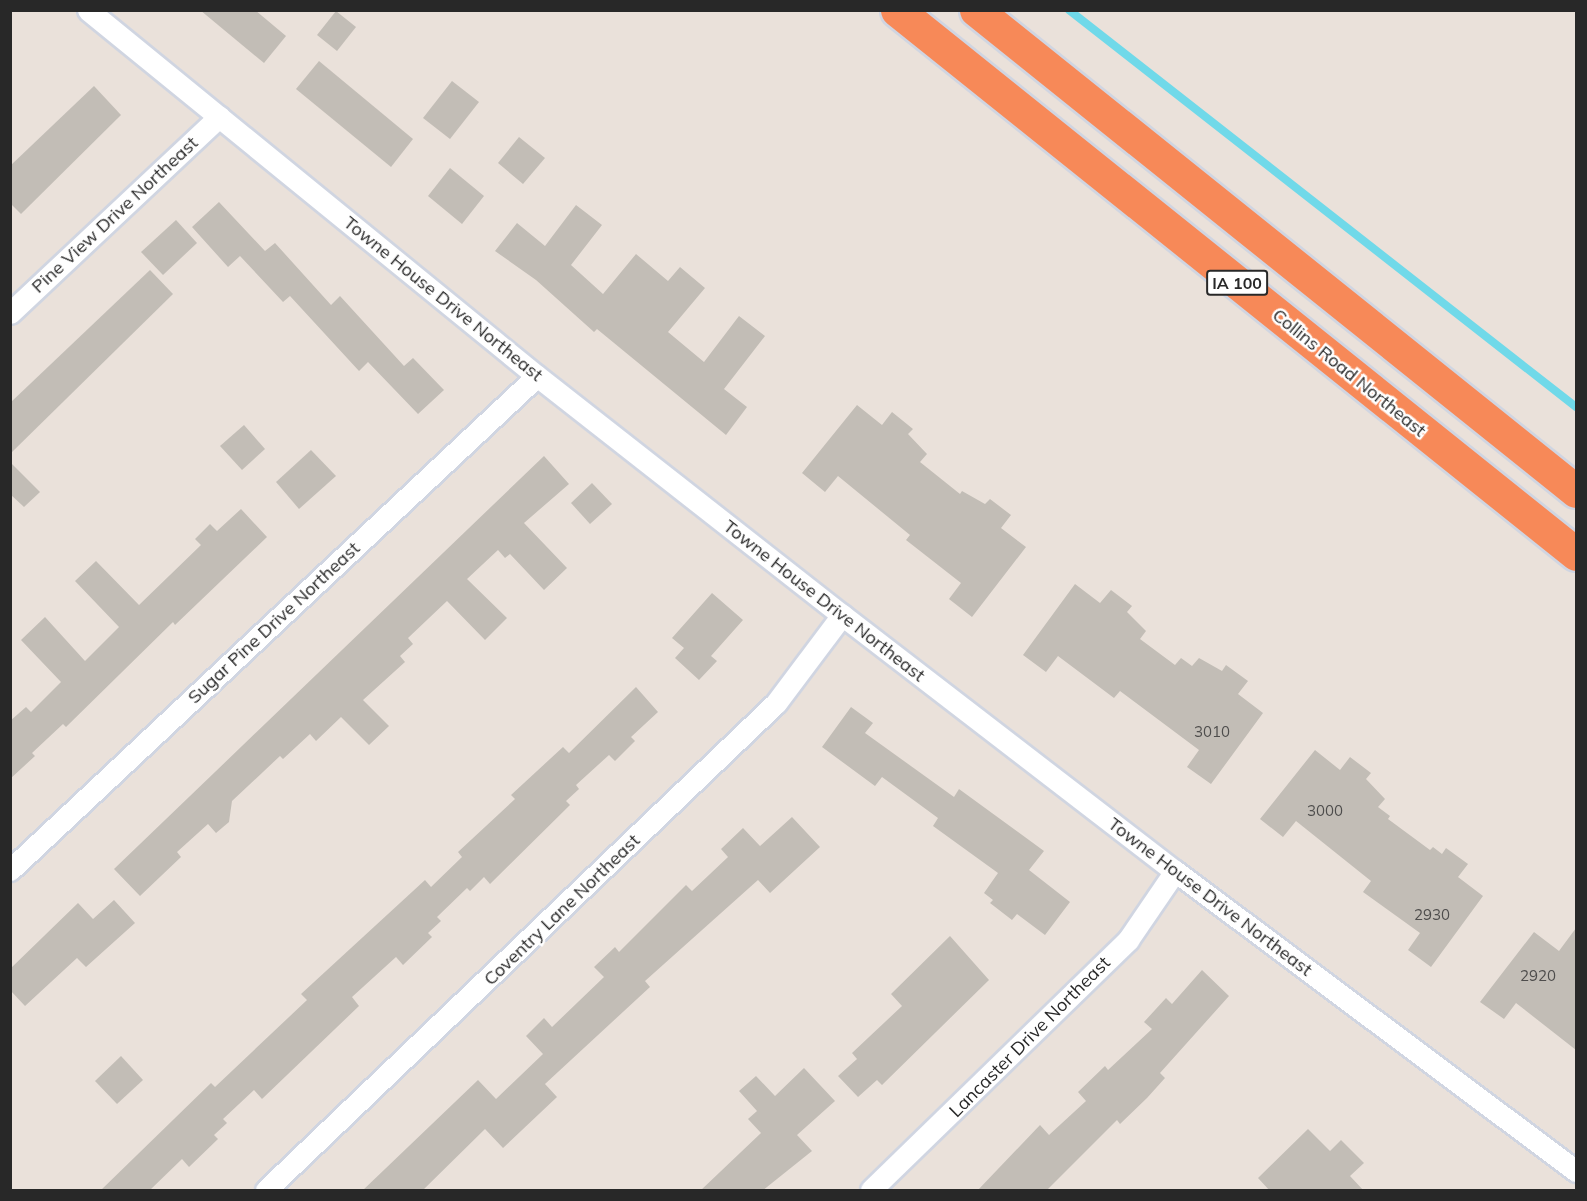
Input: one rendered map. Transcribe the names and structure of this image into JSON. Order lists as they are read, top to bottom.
{
  "streets": {
    "highway": ["IA 100", "Collins Road Northeast"],
    "street": [
      "Pine View Drive Northeast",
      "Towne House Drive Northeast",
      "Sugar Pine Drive Northeast",
      "Coventry Lane Northeast",
      "Lancaster Drive Northeast"
    ]
  },
  "crossings": [
    ["Pine View Drive Northeast", "Towne House Drive Northeast"],
    ["Towne House Drive Northeast", "Sugar Pine Drive Northeast"],
    ["Towne House Drive Northeast", "Coventry Lane Northeast"],
    ["Towne House Drive Northeast", "Lancaster Drive Northeast"]
  ],
  "house_numbers": [
    "3010",
    "3000",
    "2930",
    "2920"
  ]
}
